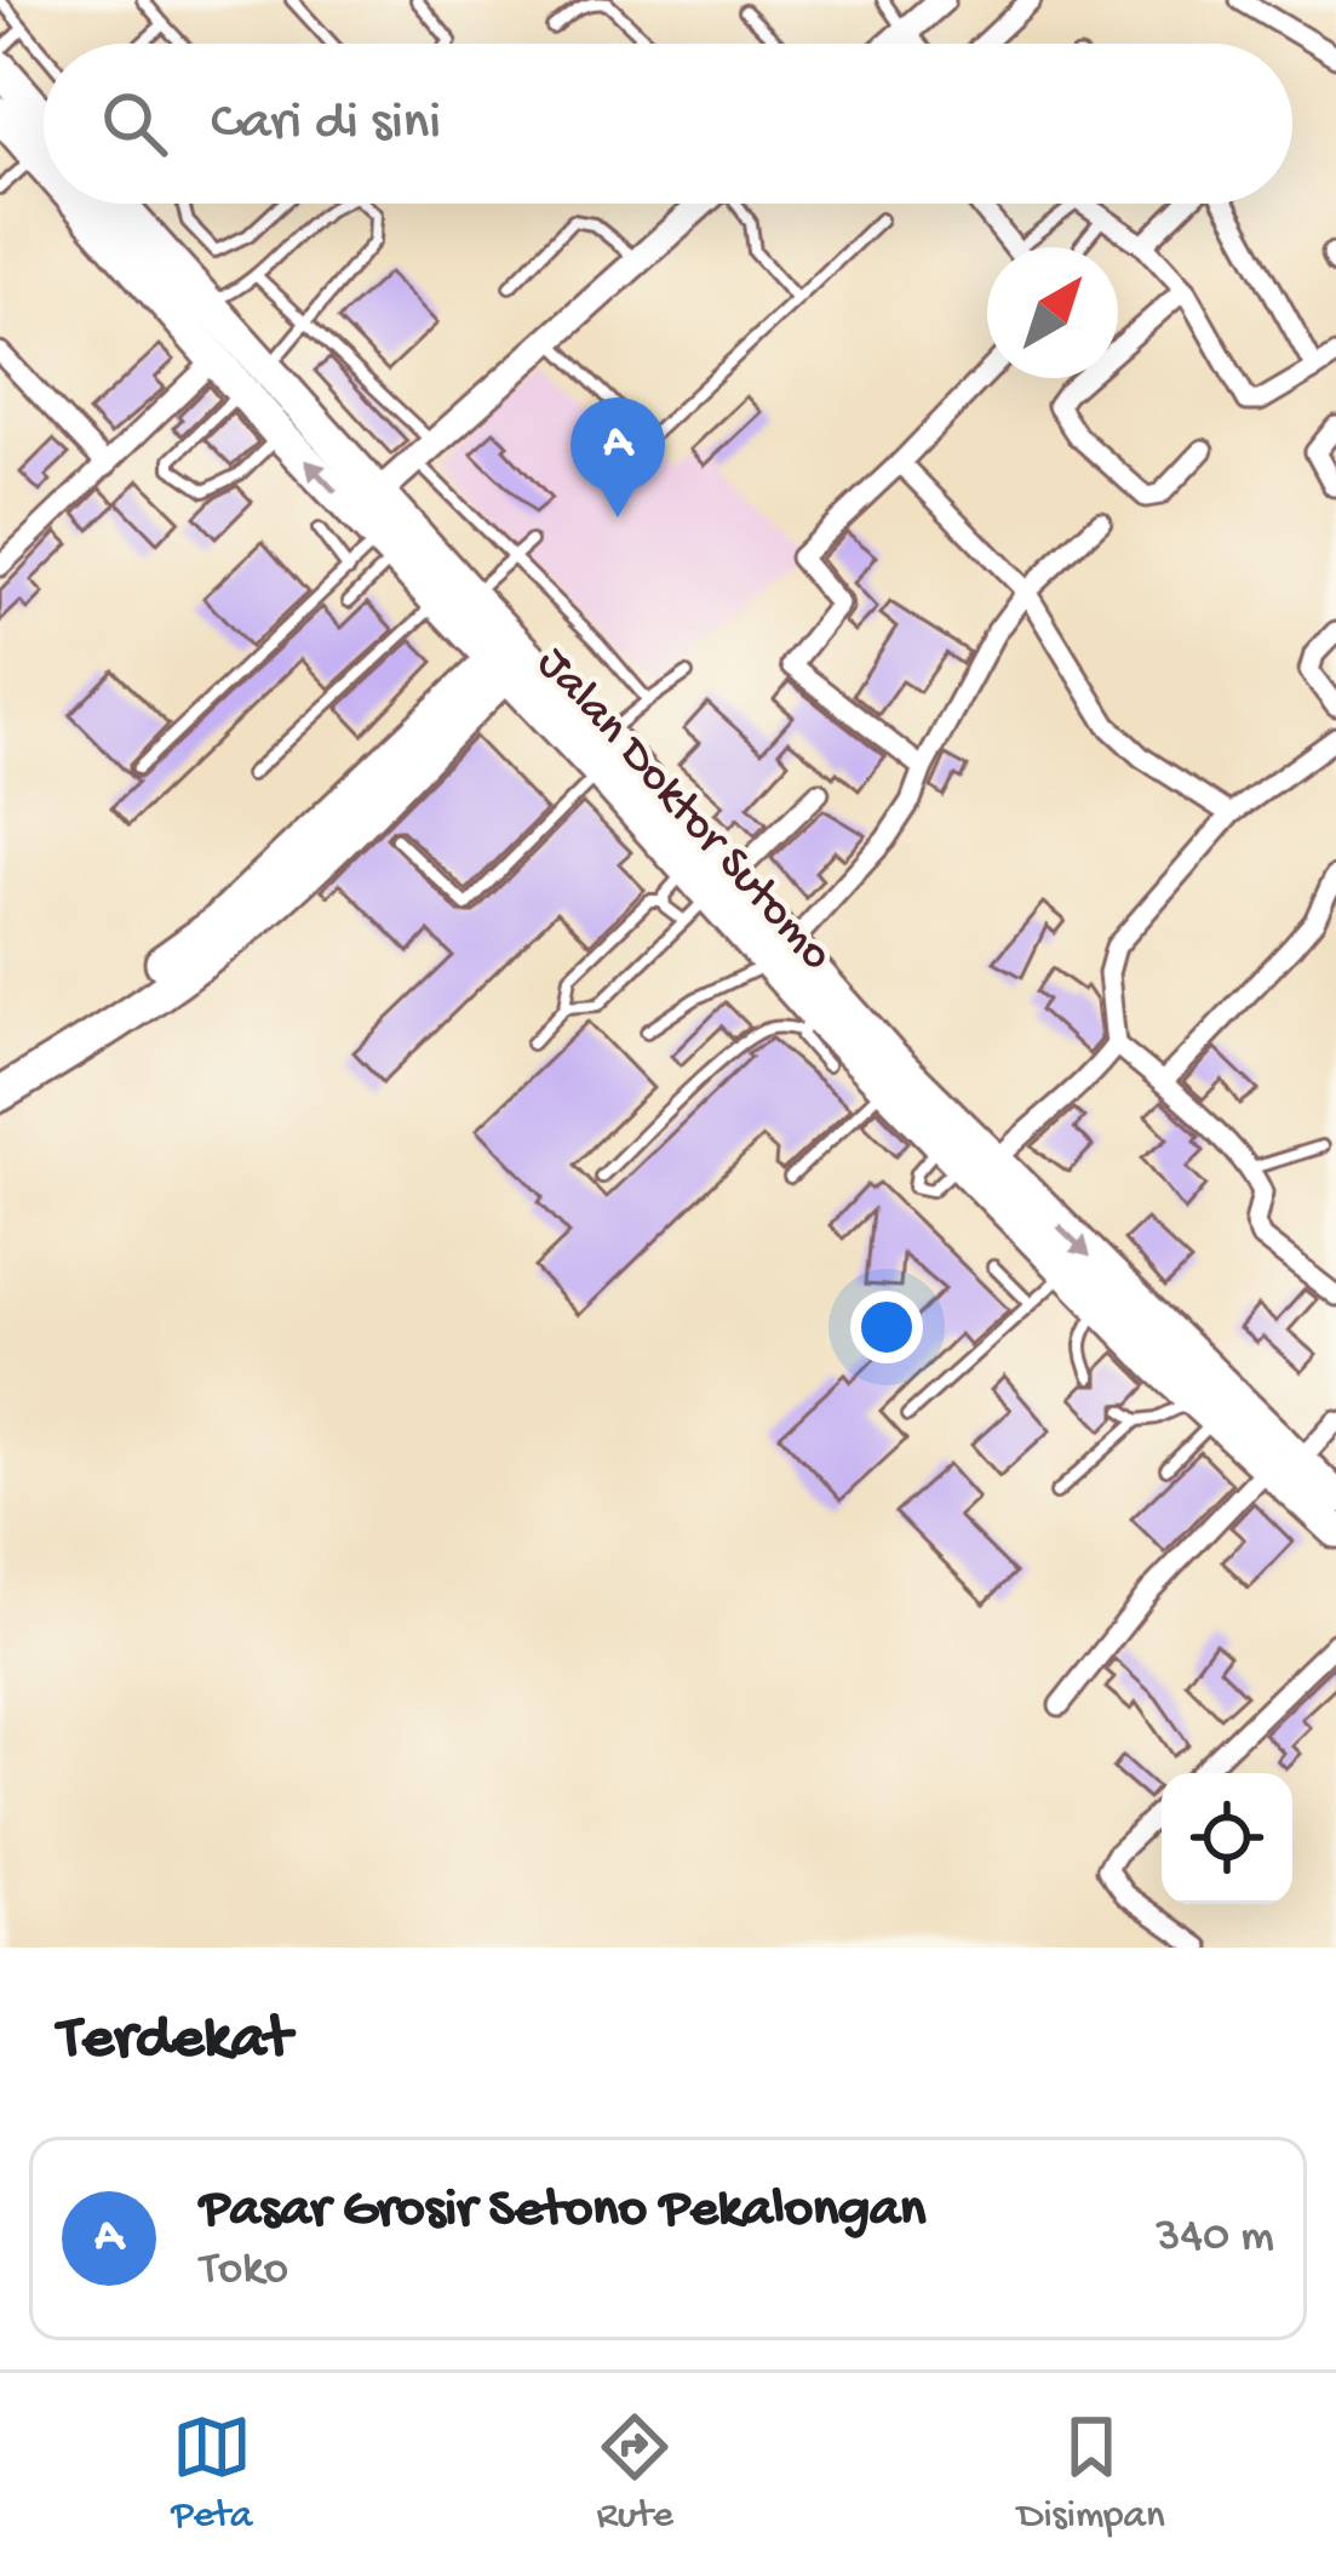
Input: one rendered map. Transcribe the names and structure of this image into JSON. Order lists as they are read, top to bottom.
{
  "streets": {
    "highway": ["Jalan Doktor Sutomo"]
  },
  "north": "top right",
  "page": {
    "search": "Cari di sini",
    "pins": "A",
    "heading": "Terdekat",
    "list": [
      {
        "mark": "A",
        "name": "Pasar Grosir Setono Pekalongan",
        "note": "Toko",
        "value": "340 m"
      }
    ],
    "nav": ["Peta", "Rute", "Disimpan"]
  }
}
